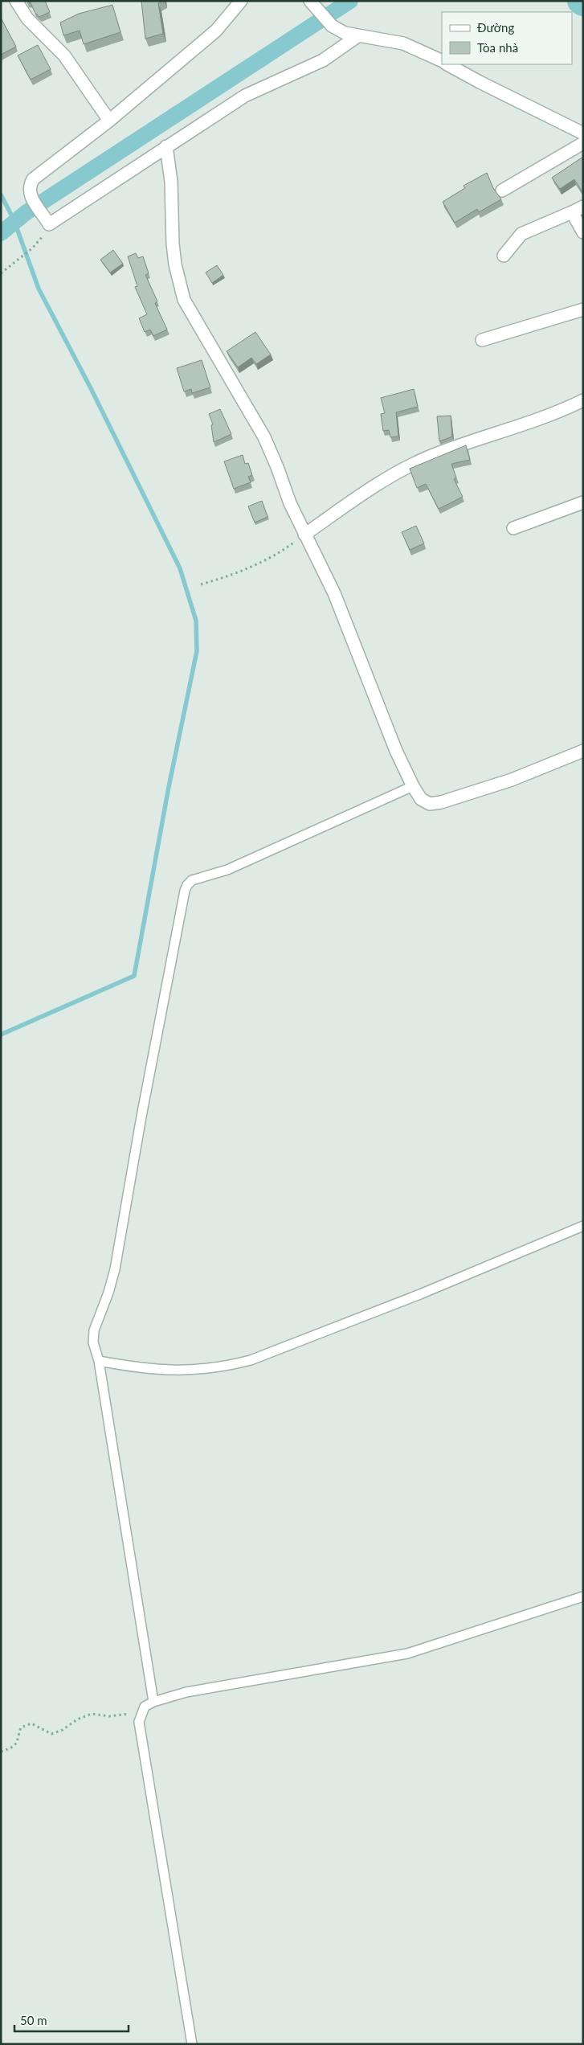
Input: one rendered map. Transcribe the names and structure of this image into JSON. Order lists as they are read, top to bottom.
{
  "legend": ["Đường", "Tòa nhà"],
  "scale_bar": "50 m"
}
